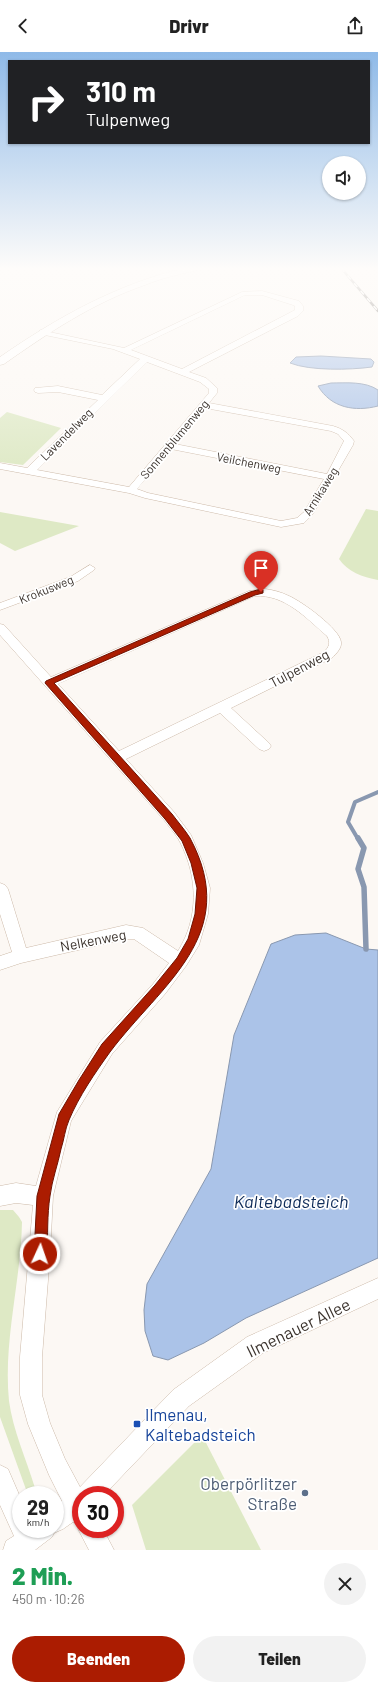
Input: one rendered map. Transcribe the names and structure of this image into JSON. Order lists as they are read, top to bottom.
{
  "streets": {
    "street": [
      "Lavendelweg",
      "Sonnenblumenweg",
      "Veilchenweg",
      "Arnikaweg",
      "Krokusweg",
      "Tulpenweg",
      "Nelkenweg",
      "Ilmenauer Allee"
    ]
  },
  "crossings": [
    ["Lavendelweg", "Sonnenblumenweg"],
    ["Sonnenblumenweg", "Veilchenweg"],
    ["Sonnenblumenweg", "Arnikaweg"],
    ["Veilchenweg", "Arnikaweg"]
  ],
  "water": ["Kaltebadsteich"],
  "places": {
    "transit": ["Ilmenau, Kaltebadsteich"],
    "other": ["Oberpörlitzer Straße"]
  },
  "page": {
    "header": "Drivr",
    "turn": ["310 m", "Tulpenweg"],
    "speed": "29 km/h",
    "limit": "30",
    "heading": ["2 Min.", "450 m · 10:26"],
    "buttons": ["Beenden", "Teilen"]
  }
}
